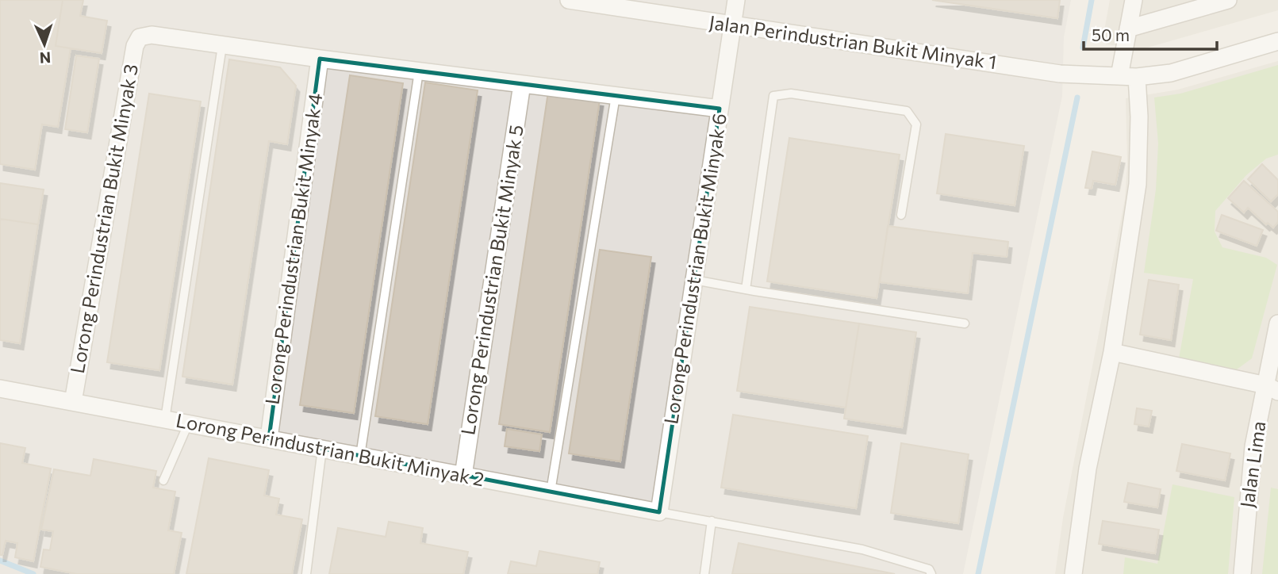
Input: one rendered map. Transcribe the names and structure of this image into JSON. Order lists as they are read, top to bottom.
{
  "streets": {
    "street": [
      "Jalan Perindustrian Bukit Minyak 1",
      "Lorong Perindustrian Bukit Minyak 3",
      "Lorong Perindustrian Bukit Minyak 4",
      "Lorong Perindustrian Bukit Minyak 6",
      "Lorong Perindustrian Bukit Minyak 5",
      "Lorong Perindustrian Bukit Minyak 2",
      "Jalan Lima"
    ]
  },
  "crossings": [
    ["Jalan Perindustrian Bukit Minyak 1", "Lorong Perindustrian Bukit Minyak 6"],
    ["Lorong Perindustrian Bukit Minyak 3", "Lorong Perindustrian Bukit Minyak 2"],
    ["Lorong Perindustrian Bukit Minyak 4", "Lorong Perindustrian Bukit Minyak 2"],
    ["Lorong Perindustrian Bukit Minyak 6", "Lorong Perindustrian Bukit Minyak 2"],
    ["Lorong Perindustrian Bukit Minyak 5", "Lorong Perindustrian Bukit Minyak 2"]
  ],
  "scale_bar": "50 m",
  "north": "bottom"
}
